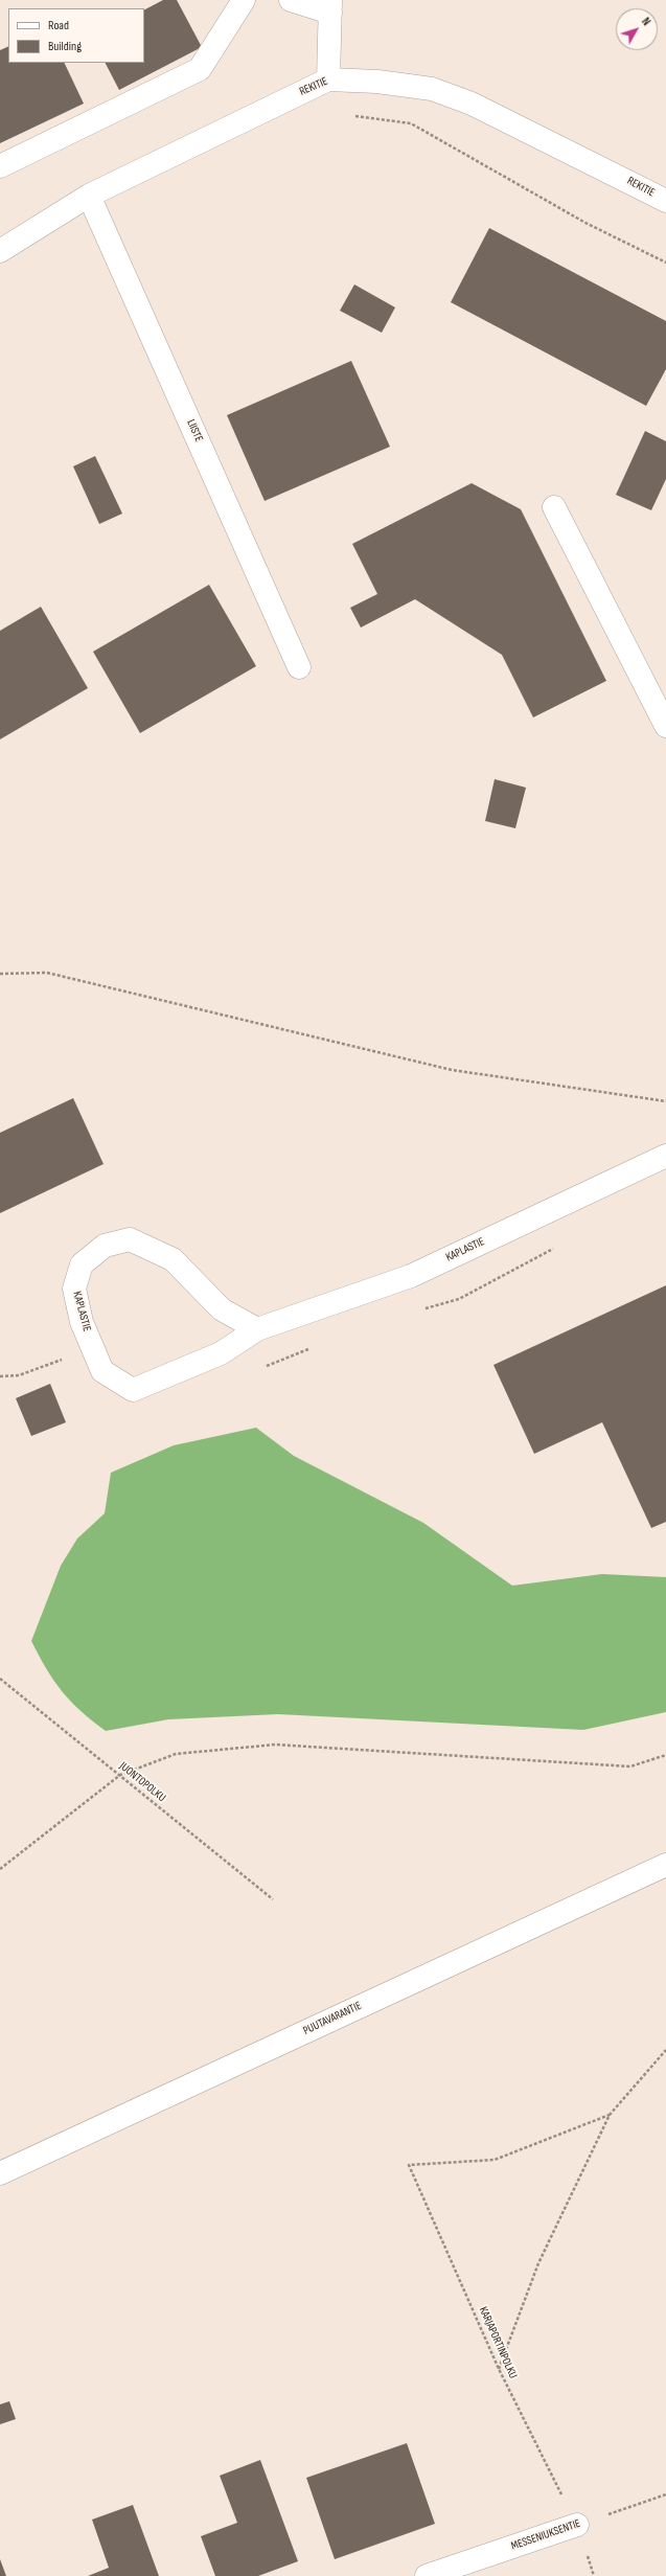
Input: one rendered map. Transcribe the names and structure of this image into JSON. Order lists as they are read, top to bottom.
{
  "streets": {
    "street": [
      "REKITIE",
      "LIISTE",
      "KAPLASTIE",
      "PUUTAVARANTIE",
      "MESSENIUKSENTIE"
    ],
    "path": ["JUONTOPOLKU", "KARJAPORTINPOLKU"]
  },
  "crossings": [
    ["REKITIE", "LIISTE"],
    ["KARJAPORTINPOLKU", "MESSENIUKSENTIE"]
  ],
  "legend": ["Road", "Building"],
  "north": "top right"
}
